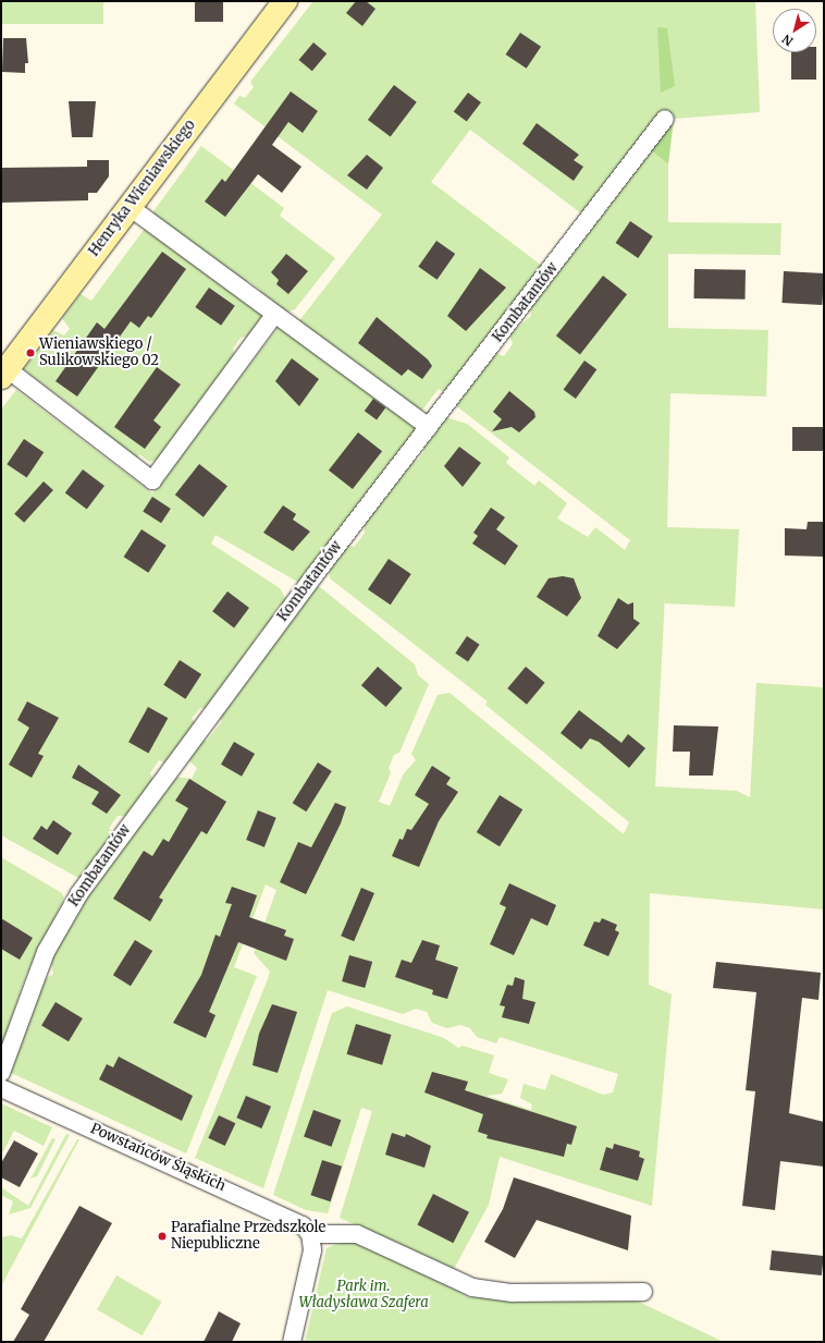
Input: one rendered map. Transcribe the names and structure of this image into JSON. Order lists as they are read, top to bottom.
{
  "streets": {
    "street": ["Henryka Wieniawskiego", "Kombatantów", "Powstańców Śląskich"]
  },
  "parks": ["Park im. Władysława Szafera"],
  "places": ["Wieniawskiego / Sulikowskiego 02", "Parafialne Przedszkole Niepubliczne"],
  "north": "bottom left"
}
